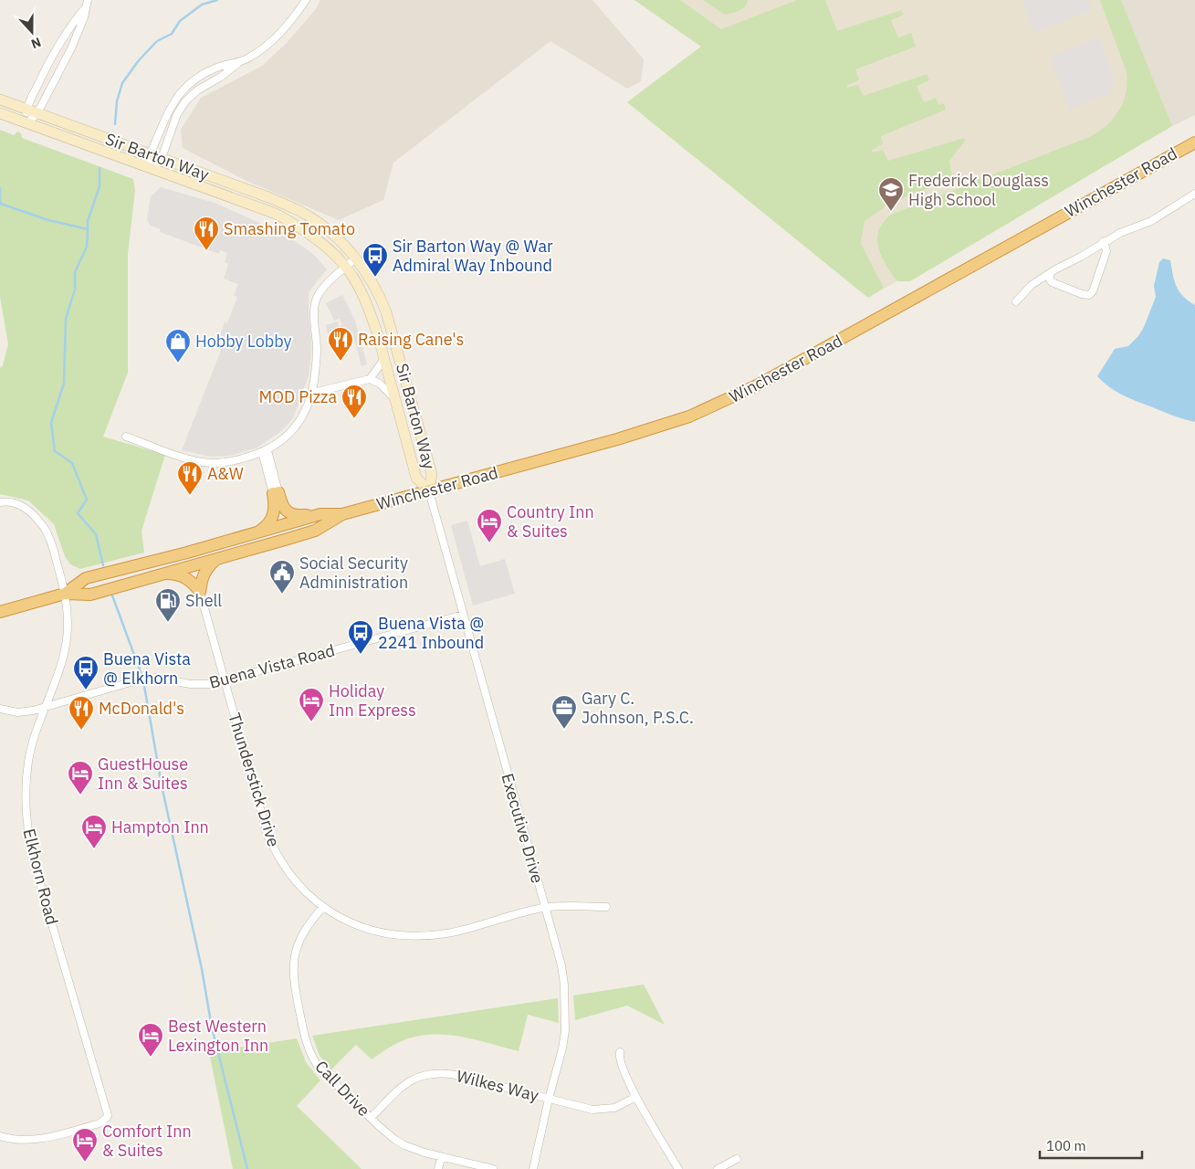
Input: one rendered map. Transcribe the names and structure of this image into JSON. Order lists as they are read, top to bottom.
{
  "streets": {
    "highway": ["Winchester Road"],
    "main road": ["Sir Barton Way"],
    "street": [
      "Buena Vista Road",
      "Thunderstick Drive",
      "Executive Drive",
      "Elkhorn Road",
      "Wilkes Way",
      "Call Drive"
    ]
  },
  "crossings": [
    ["Sir Barton Way", "Winchester Road"],
    ["Sir Barton Way", "Executive Drive"],
    ["Winchester Road", "Executive Drive"],
    ["Winchester Road", "Elkhorn Road"],
    ["Buena Vista Road", "Thunderstick Drive"],
    ["Buena Vista Road", "Executive Drive"],
    ["Buena Vista Road", "Elkhorn Road"],
    ["Thunderstick Drive", "Executive Drive"],
    ["Thunderstick Drive", "Call Drive"],
    ["Executive Drive", "Wilkes Way"],
    ["Wilkes Way", "Call Drive"]
  ],
  "places": {
    "school or university": ["Frederick Douglass High School"],
    "restaurant": [
      "Smashing Tomato",
      "Raising Cane's",
      "MOD Pizza",
      "A&W",
      "McDonald's"
    ],
    "bus stop": ["Sir Barton Way @ War Admiral Way Inbound", "Buena Vista @ 2241 Inbound", "Buena Vista @ Elkhorn"],
    "shop": ["Hobby Lobby"],
    "hotel": [
      "Country Inn & Suites",
      "Holiday Inn Express",
      "GuestHouse Inn & Suites",
      "Hampton Inn",
      "Best Western Lexington Inn",
      "Comfort Inn & Suites"
    ],
    "public building": ["Social Security Administration"],
    "fuel station": ["Shell"],
    "office": ["Gary C. Johnson, P.S.C."]
  },
  "scale_bar": "100 m",
  "north": "bottom"
}
